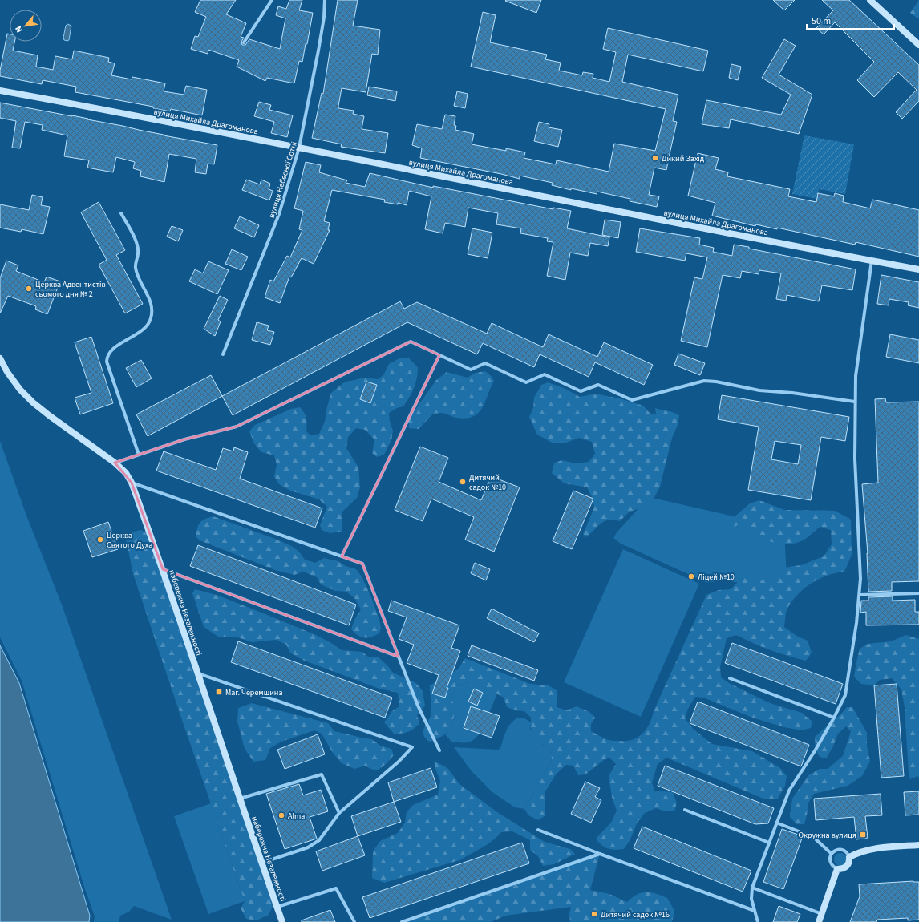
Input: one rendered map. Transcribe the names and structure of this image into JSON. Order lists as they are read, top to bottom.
{
  "streets": {
    "street": ["вулиця Михайла Драгоманова", "вулиця Небесної Сотні", "набережна Незалежності"]
  },
  "crossings": [
    ["вулиця Михайла Драгоманова", "вулиця Небесної Сотні"]
  ],
  "places": {
    "other": [
      "Дикий Захід",
      "Церква Адвентистів сьомого дня № 2",
      "Дитячий садок №10",
      "Церква Святого Духа",
      "Ліцей №10",
      "Alma",
      "Дитячий садок №16"
    ],
    "transit": ["Маг. Черемшина", "Окружна вулиця"]
  },
  "scale_bar": "50 m",
  "north": "bottom left"
}
